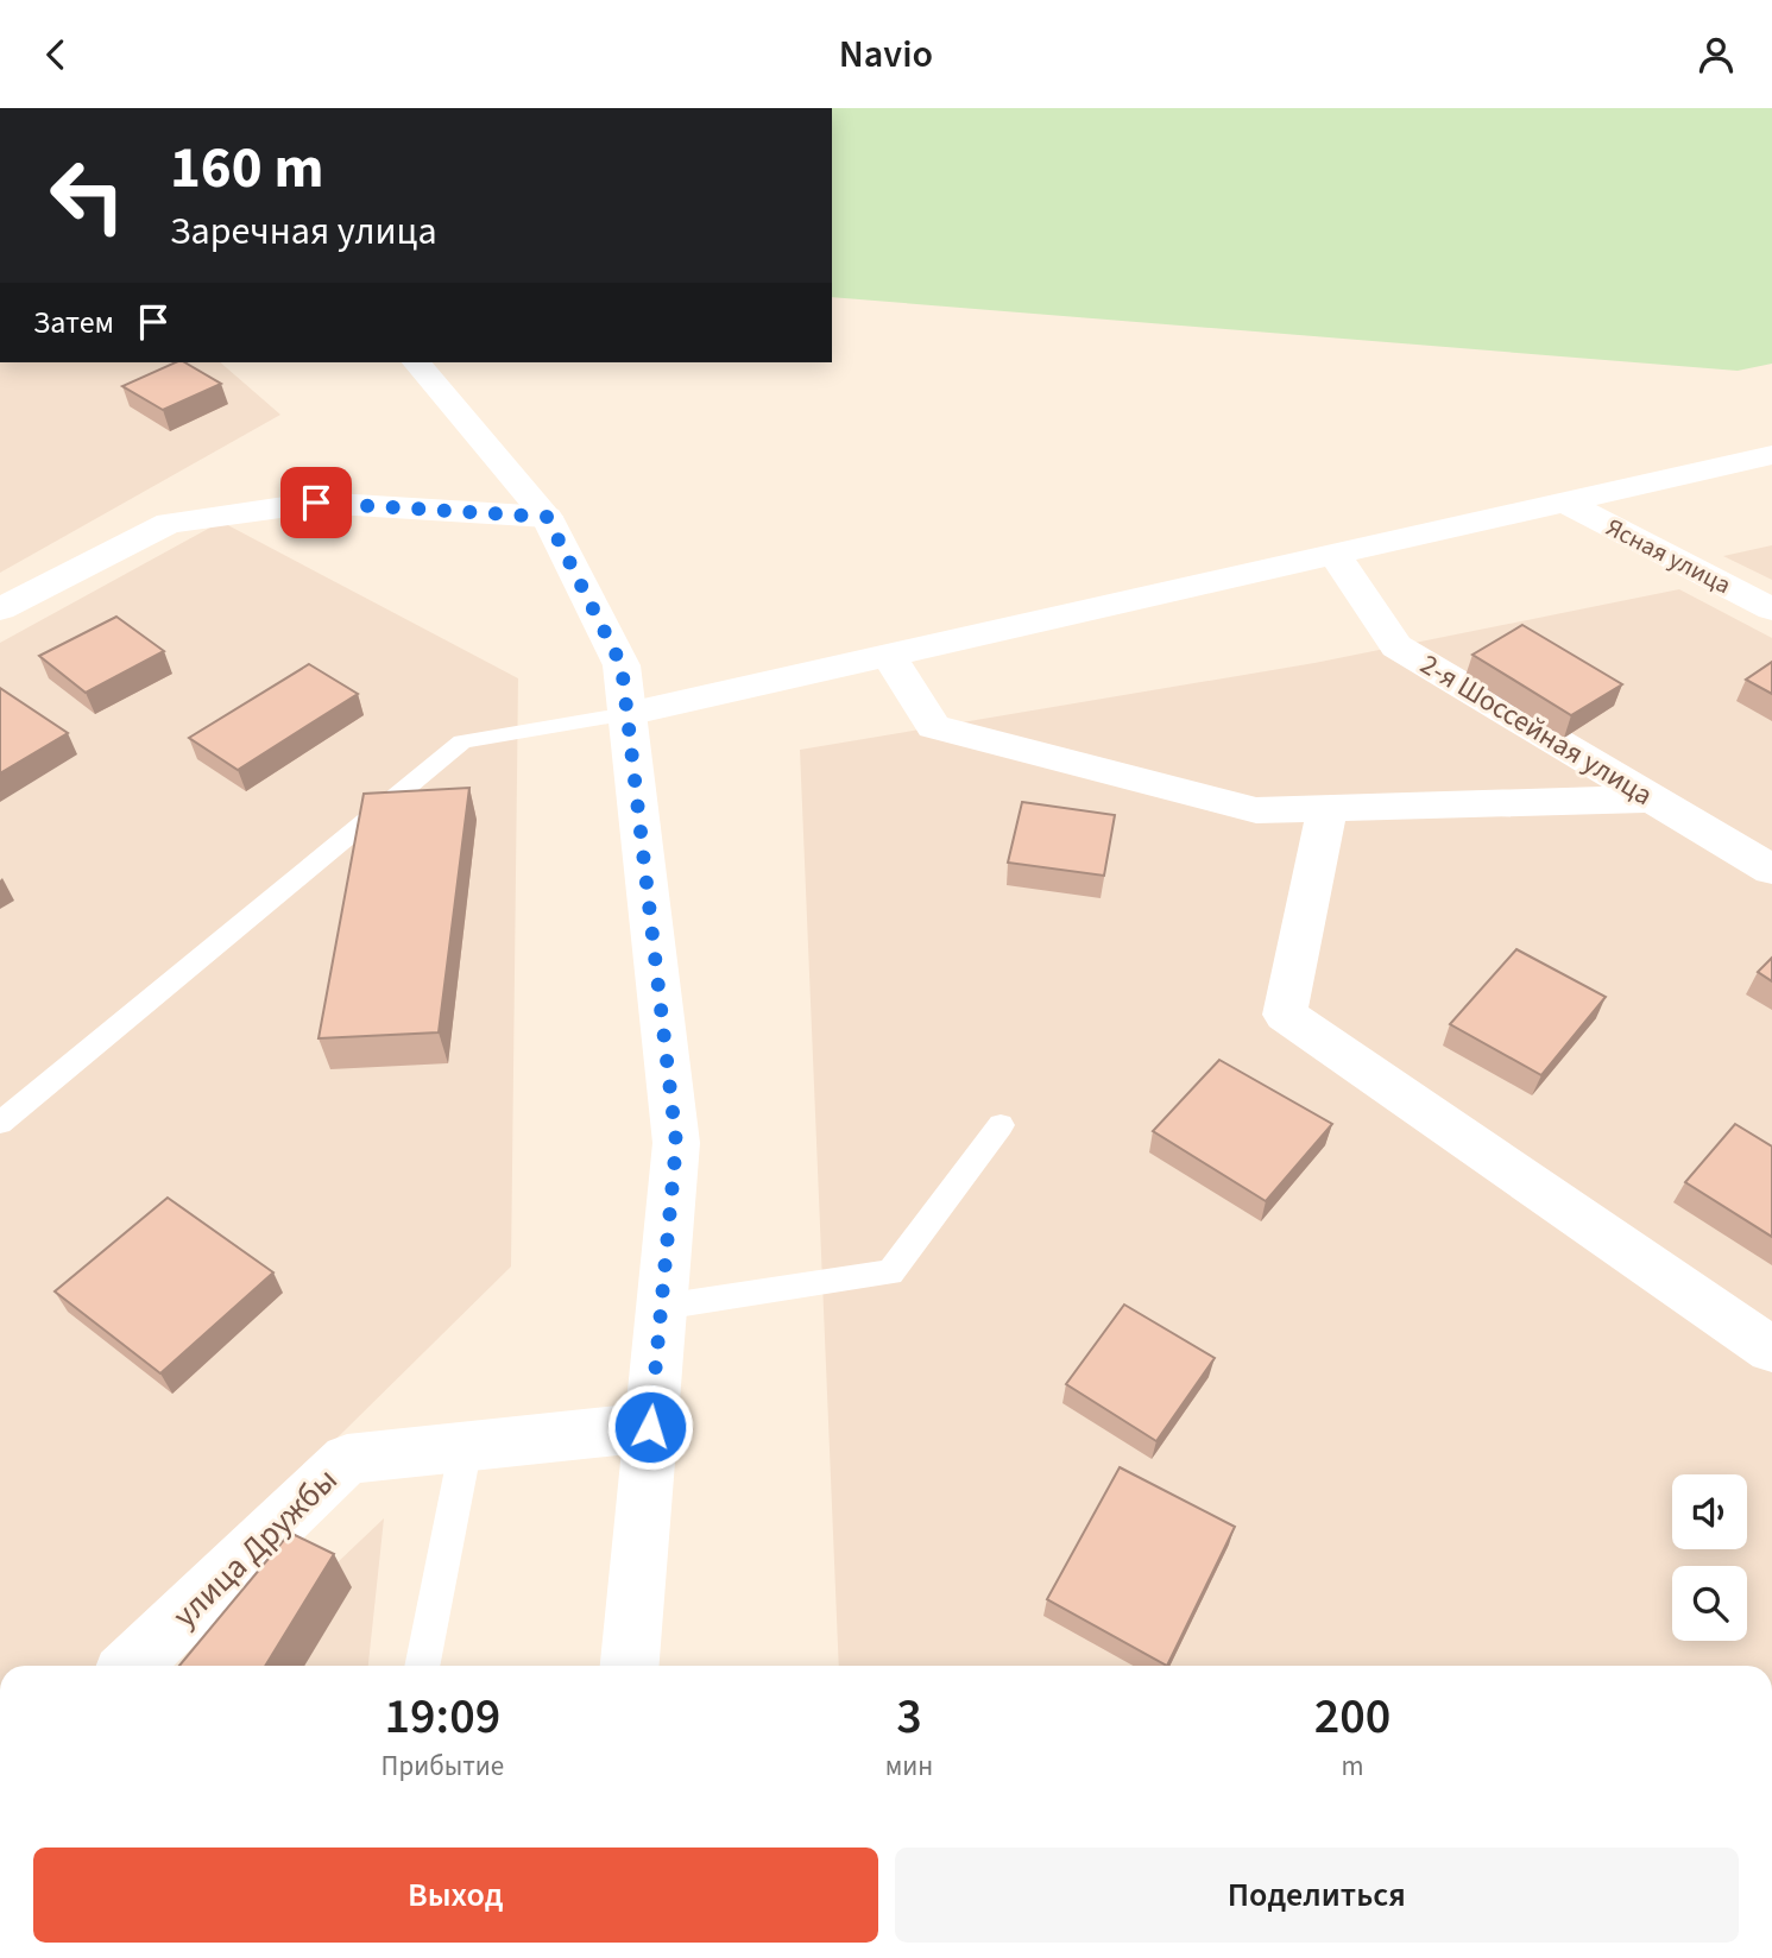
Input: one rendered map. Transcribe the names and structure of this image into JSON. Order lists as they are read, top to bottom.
{
  "streets": {
    "street": ["Ясная улица", "2-я Шоссейная улица", "улица Дружбы"]
  },
  "page": {
    "header": "Navio",
    "turn": ["160 m", "Заречная улица"],
    "then": "Затем",
    "eta": [
      "19:09",
      "Прибытие",
      "3",
      "мин",
      "200",
      "m"
    ],
    "buttons": ["Выход", "Поделиться"]
  }
}
